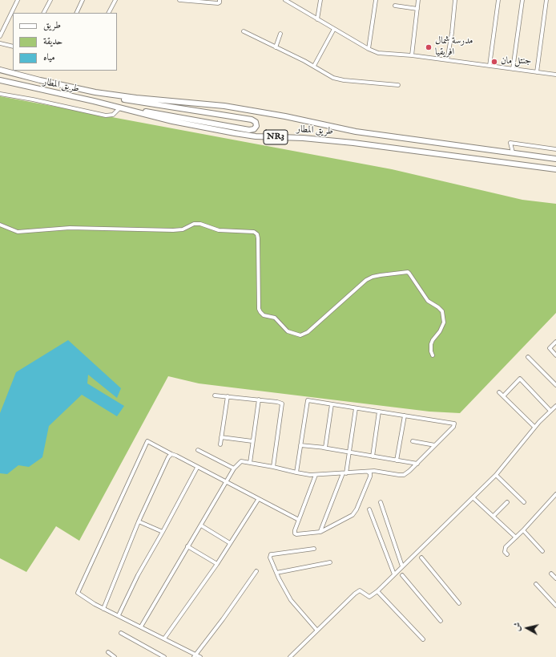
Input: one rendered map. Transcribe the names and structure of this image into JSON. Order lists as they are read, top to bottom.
{
  "streets": {
    "highway": ["طريق المطار", "NR3"]
  },
  "places": ["مدرسة شمال افريقيا", "جنتل مان"],
  "legend": ["طريق", "حديقة", "مياه"],
  "north": "left"
}
